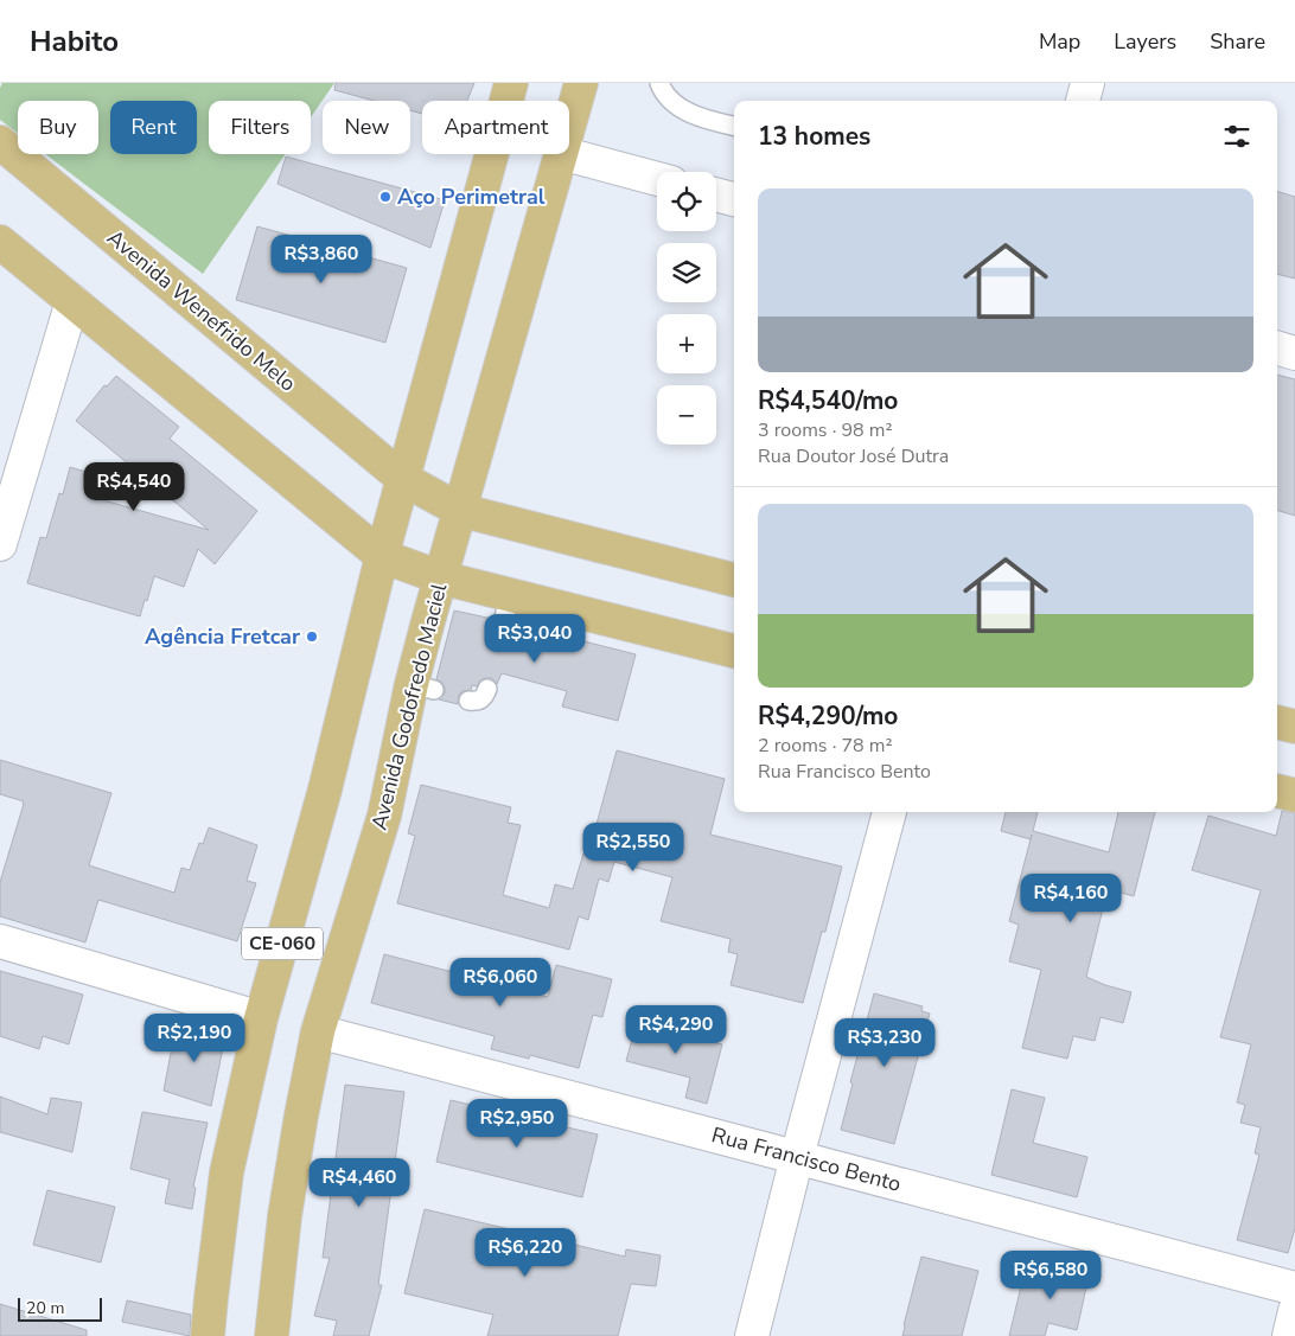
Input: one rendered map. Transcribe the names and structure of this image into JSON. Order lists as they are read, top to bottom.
{
  "streets": {
    "main road": ["Avenida Wenefrido Melo", "Avenida Godofredo Maciel", "CE-060"],
    "street": ["Rua Francisco Bento"]
  },
  "crossings": [
    ["Avenida Wenefrido Melo", "Avenida Godofredo Maciel"],
    ["Avenida Godofredo Maciel", "Rua Francisco Bento"]
  ],
  "places": ["Aço Perimetral", "Agência Fretcar"],
  "scale_bar": "20 m",
  "page": {
    "header": "Habito",
    "nav": ["Map", "Layers", "Share"],
    "chip": [
      "Buy",
      "Rent",
      "Filters",
      "New",
      "Apartment"
    ],
    "heading": "13 homes",
    "map_buttons": ["+", "−"],
    "list": [
      {
        "name": "R$4,540/mo",
        "note": "3 rooms · 98 m² · Rua Doutor José Dutra"
      },
      {
        "name": "R$4,290/mo",
        "note": "2 rooms · 78 m² · Rua Francisco Bento"
      }
    ],
    "price": [
      "R$3,860",
      "R$4,540",
      "R$3,040",
      "R$2,550",
      "R$4,160",
      "R$6,060",
      "R$4,290",
      "R$2,190",
      "R$3,230",
      "R$2,950",
      "R$4,460",
      "R$6,220",
      "R$6,580"
    ],
    "scale": "20 m"
  }
}
